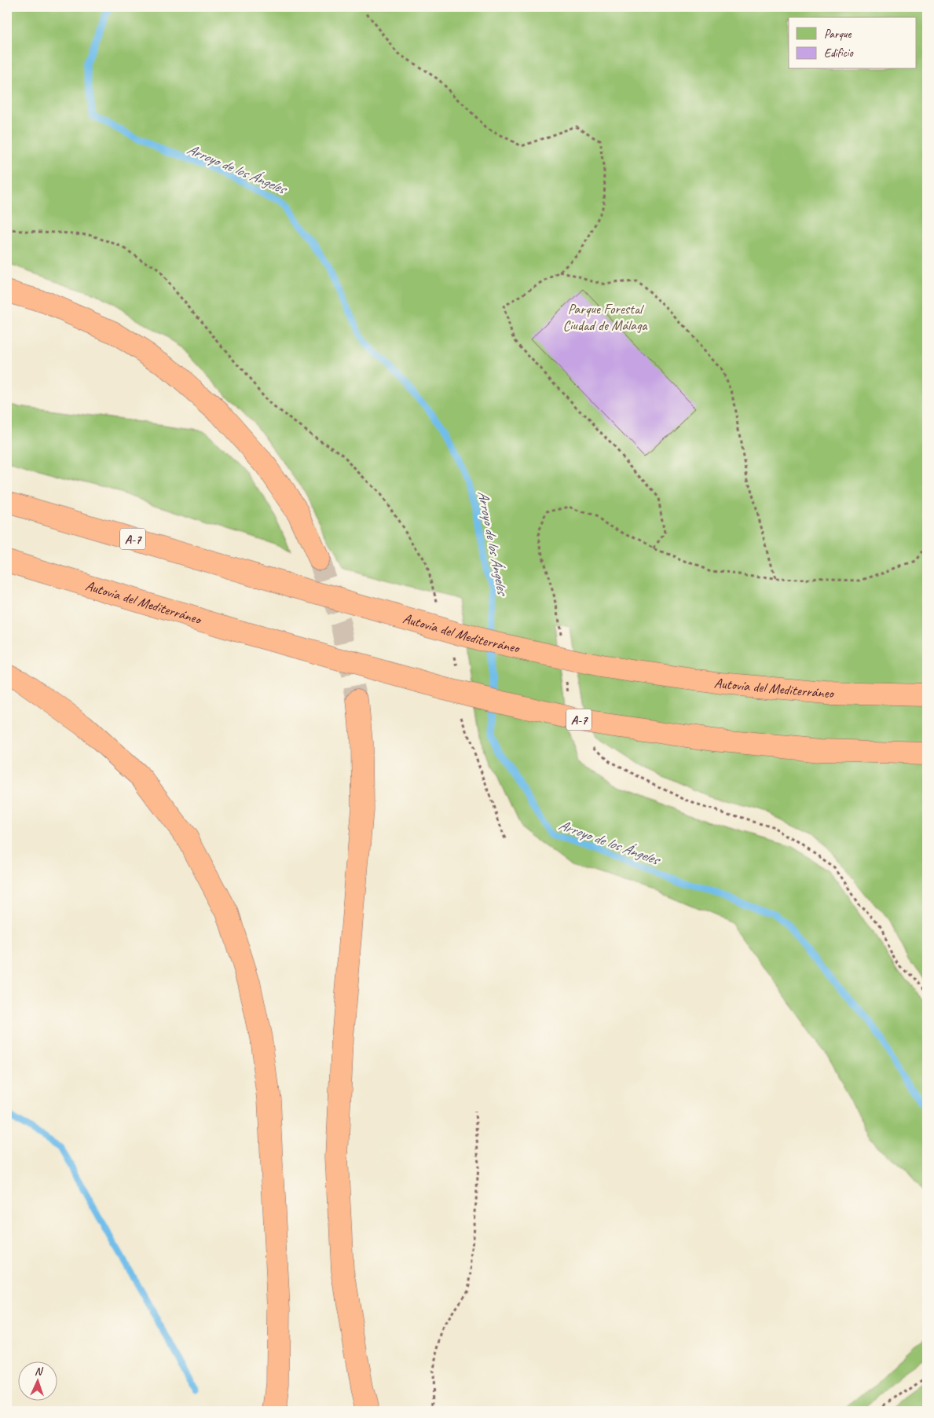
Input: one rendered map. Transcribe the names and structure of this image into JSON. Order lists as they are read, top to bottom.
{
  "streets": {
    "highway": ["A-7", "Autovía del Mediterráneo"]
  },
  "water": ["Arroyo de los Ángeles"],
  "parks": ["Parque Forestal Ciudad de Málaga"],
  "legend": ["Parque", "Edificio"],
  "north": "top"
}
